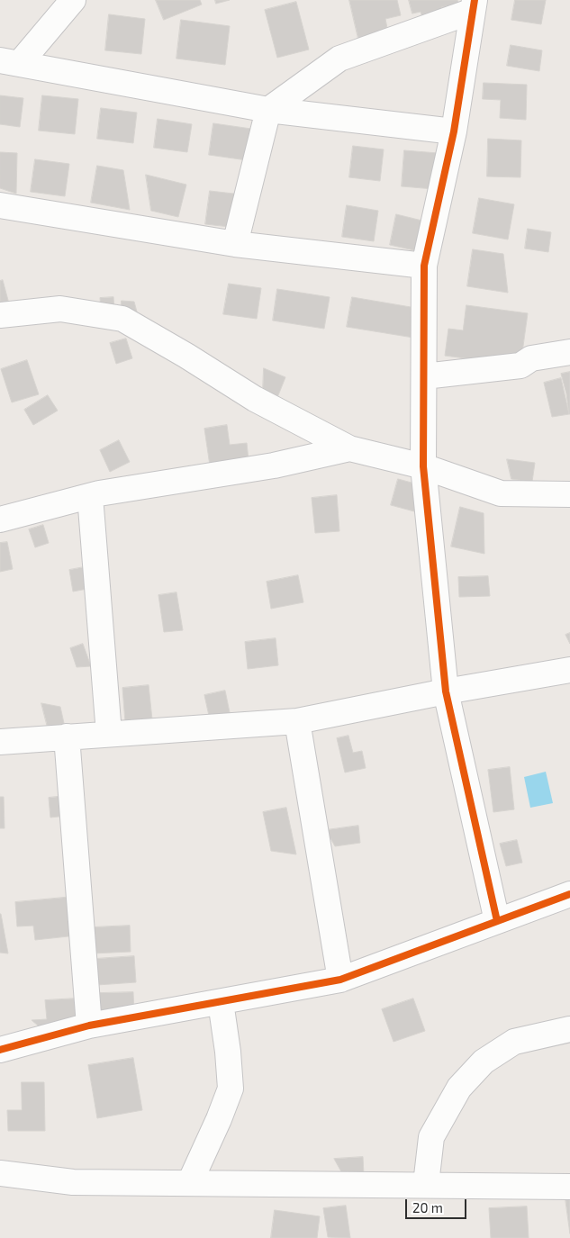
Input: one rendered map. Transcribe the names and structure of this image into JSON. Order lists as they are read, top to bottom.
{
  "scale_bar": "20 m"
}
